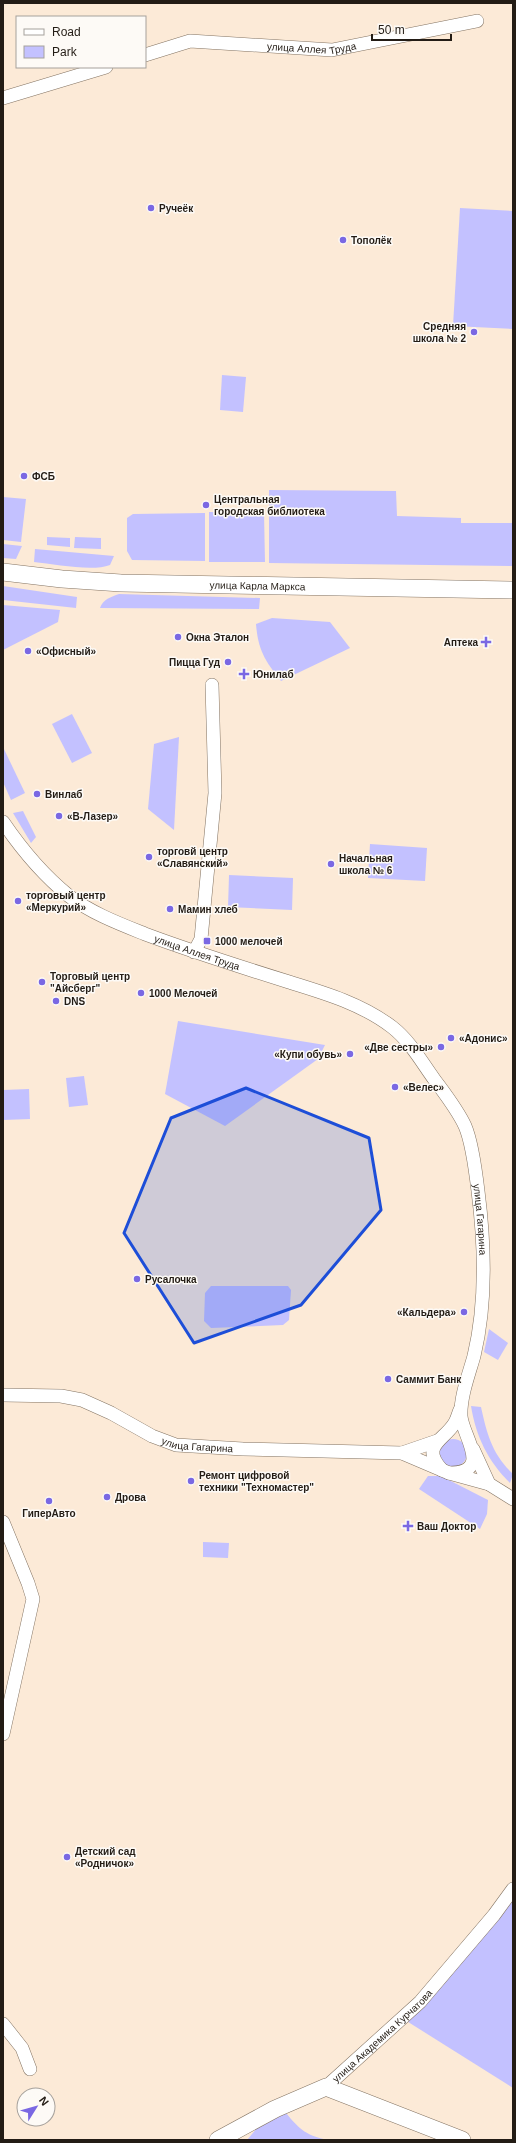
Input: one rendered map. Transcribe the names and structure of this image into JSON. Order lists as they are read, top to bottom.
{
  "streets": {
    "main road": ["улица Карла Маркса", "улица Академика Курчатова"],
    "street": ["улица Аллея Труда", "улица Гагарина"]
  },
  "crossings": [
    ["улица Аллея Труда", "улица Гагарина"]
  ],
  "places": {
    "other": [
      "Ручеёк",
      "Тополёк",
      "Средняя школа № 2",
      "ФСБ",
      "Центральная городская библиотека",
      "Окна Эталон",
      "«Офисный»",
      "Пицца Гуд",
      "Винлаб",
      "«В-Лазер»",
      "торговй центр «Славянский»",
      "Начальная школа № 6",
      "торговый центр «Меркурий»",
      "Мамин хлеб",
      "Торговый центр \"Айсберг\"",
      "1000 Мелочей",
      "DNS",
      "«Адонис»",
      "«Две сестры»",
      "«Купи обувь»",
      "«Велес»",
      "Русалочка",
      "«Кальдера»",
      "Саммит Банк",
      "Ремонт цифровой техники \"Техномастер\"",
      "Дрова",
      "ГиперАвто",
      "Детский сад «Родничок»"
    ],
    "health": ["Аптека", "Юнилаб", "Ваш Доктор"],
    "transit": ["1000 мелочей"]
  },
  "legend": ["Road", "Park"],
  "scale_bar": "50 m",
  "north": "top right"
}
